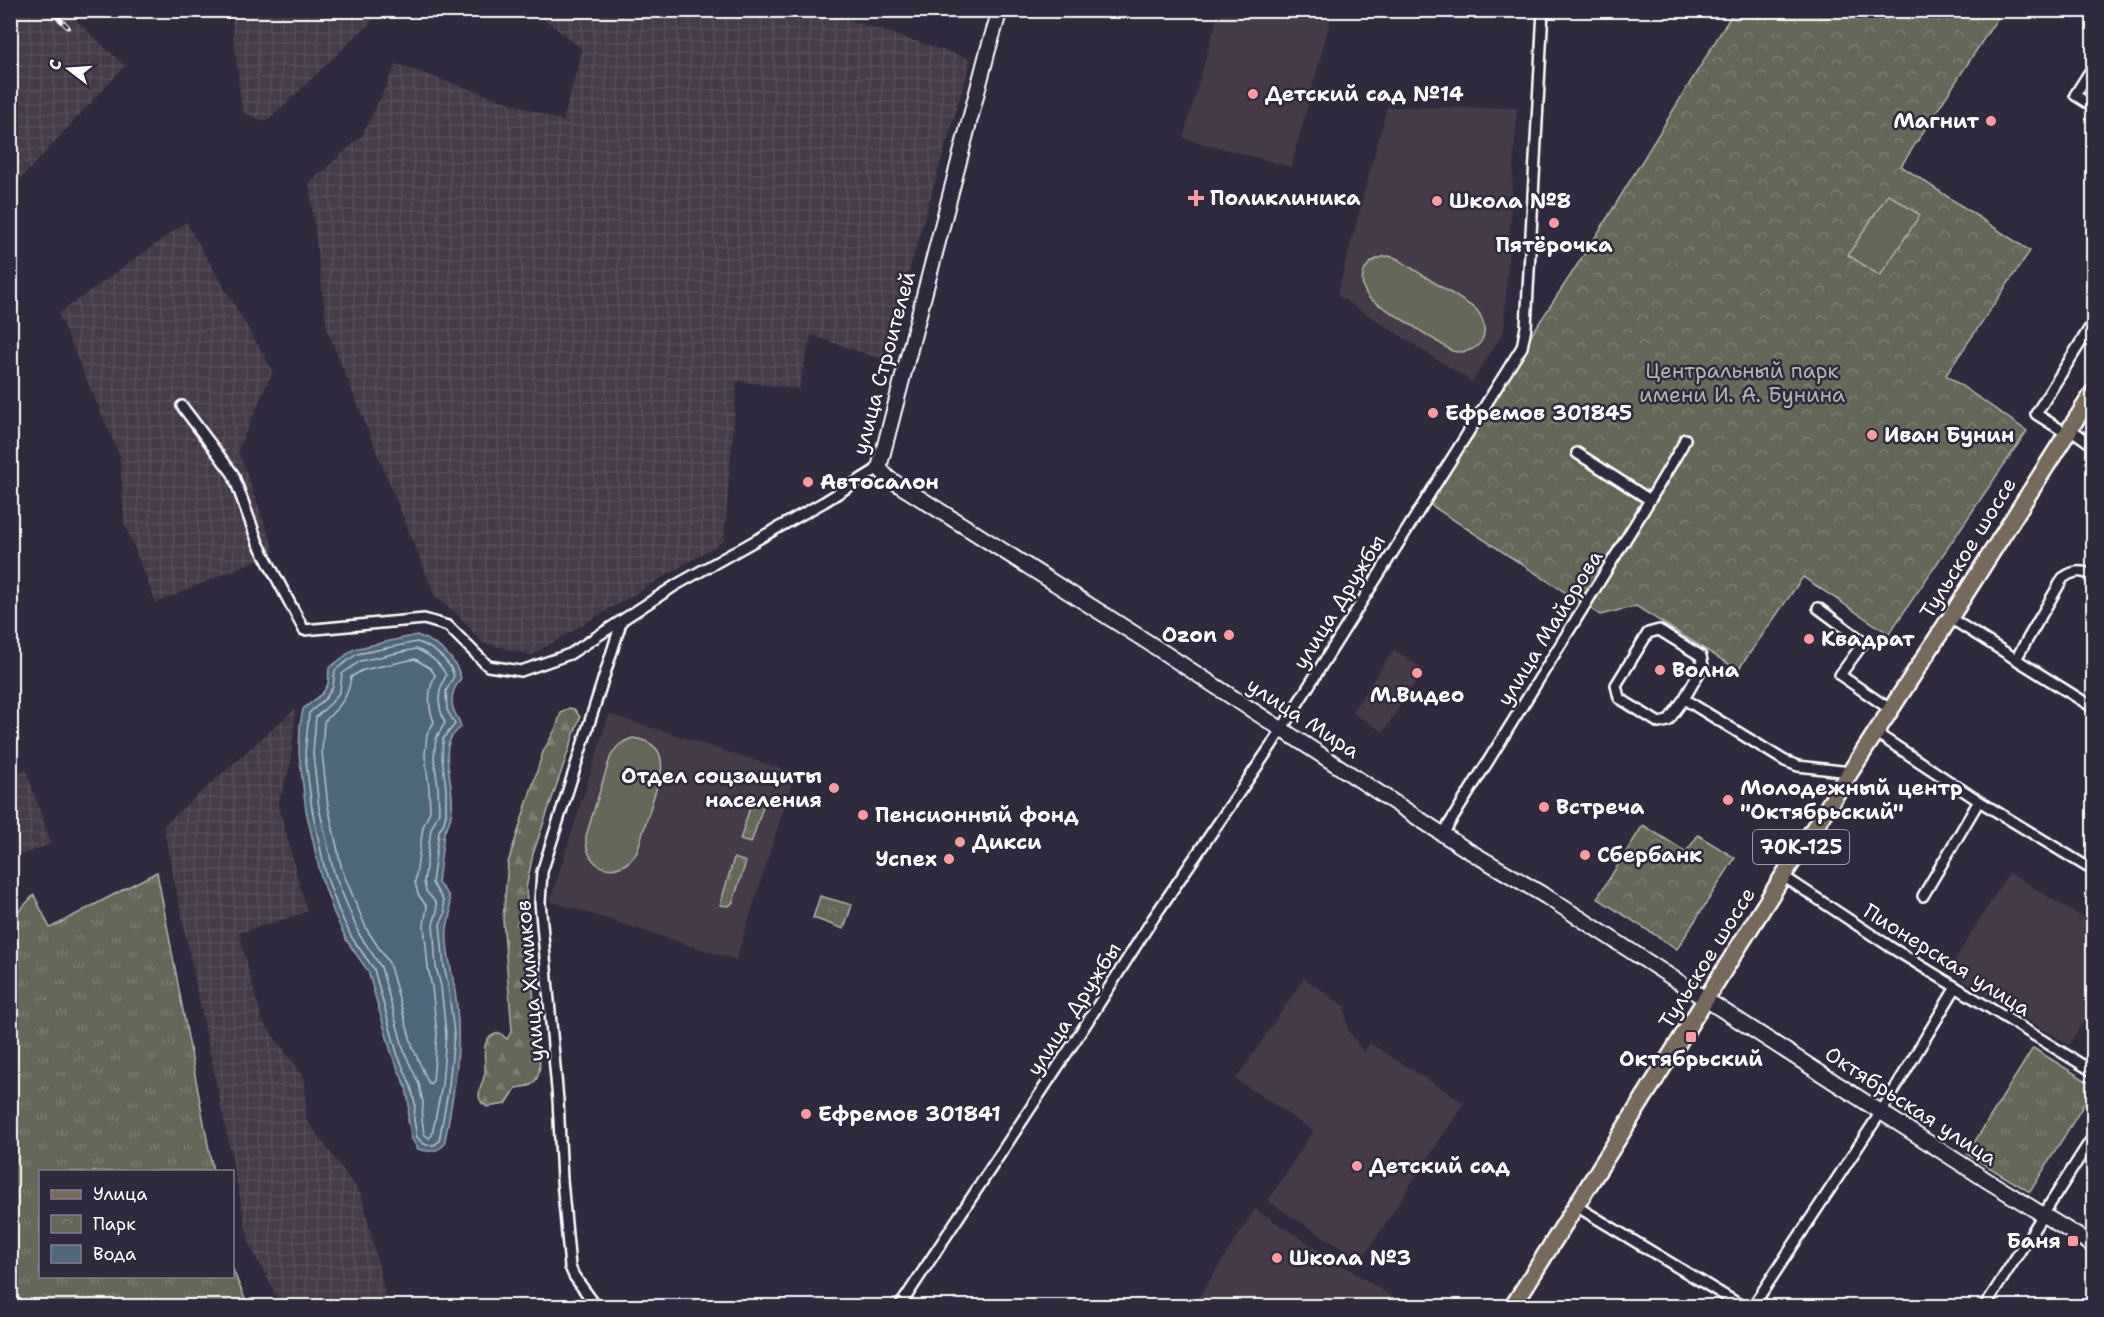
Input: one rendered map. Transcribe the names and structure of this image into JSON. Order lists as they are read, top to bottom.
{
  "streets": {
    "main road": ["Тульское шоссе", "70К-125"],
    "street": [
      "улица Строителей",
      "улица Дружбы",
      "улица Майорова",
      "улица Мира",
      "Пионерская улица",
      "улица Химиков",
      "Октябрьская улица"
    ]
  },
  "crossings": [
    ["улица Строителей", "улица Мира"],
    ["улица Строителей", "улица Химиков"],
    ["Тульское шоссе", "улица Мира"],
    ["Тульское шоссе", "Пионерская улица"],
    ["Тульское шоссе", "Октябрьская улица"],
    ["улица Дружбы", "улица Мира"],
    ["улица Майорова", "улица Мира"],
    ["улица Мира", "Октябрьская улица"]
  ],
  "parks": ["Центральный парк имени И. А. Бунина"],
  "places": {
    "other": [
      "Детский сад №14",
      "Магнит",
      "Школа №8",
      "Пятёрочка",
      "Ефремов 301845",
      "Иван Бунин",
      "Автосалон",
      "Ozon",
      "Квадрат",
      "Волна",
      "М.Видео",
      "Отдел соцзащиты населения",
      "Молодежный центр \"Октябрьский\"",
      "Встреча",
      "Пенсионный фонд",
      "Дикси",
      "Сбербанк",
      "Успех",
      "Ефремов 301841",
      "Детский сад",
      "Школа №3"
    ],
    "health": ["Поликлиника"],
    "transit": ["Октябрьский", "Баня"]
  },
  "legend": ["Улица", "Парк", "Вода"],
  "north": "left"
}
